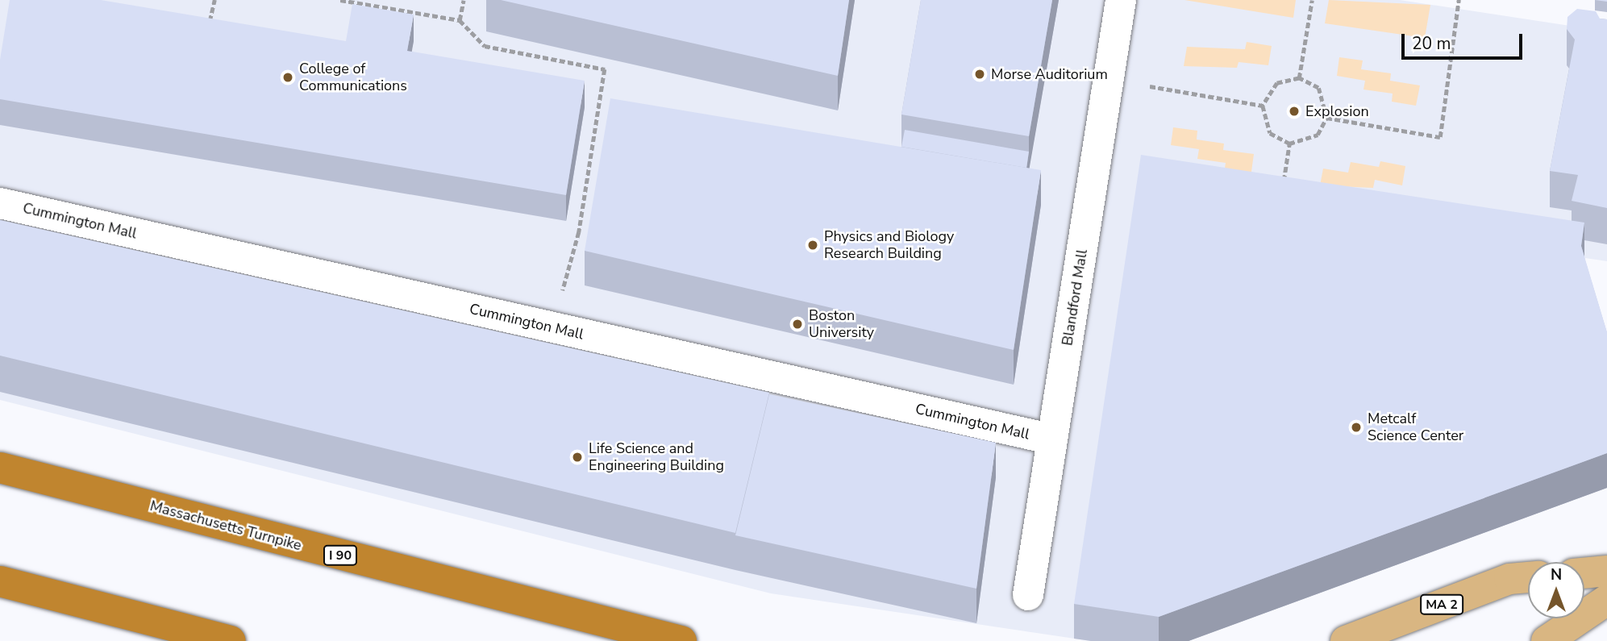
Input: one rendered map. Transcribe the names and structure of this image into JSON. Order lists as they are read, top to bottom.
{
  "streets": {
    "highway": ["Massachusetts Turnpike", "I 90"],
    "main road": ["MA 2"],
    "lane": ["Cummington Mall", "Blandford Mall"]
  },
  "crossings": [
    ["Cummington Mall", "Blandford Mall"]
  ],
  "places": [
    "Morse Auditorium",
    "College of Communications",
    "Explosion",
    "Physics and Biology Research Building",
    "Boston University",
    "Metcalf Science Center",
    "Life Science and Engineering Building"
  ],
  "scale_bar": "20 m",
  "north": "top"
}
